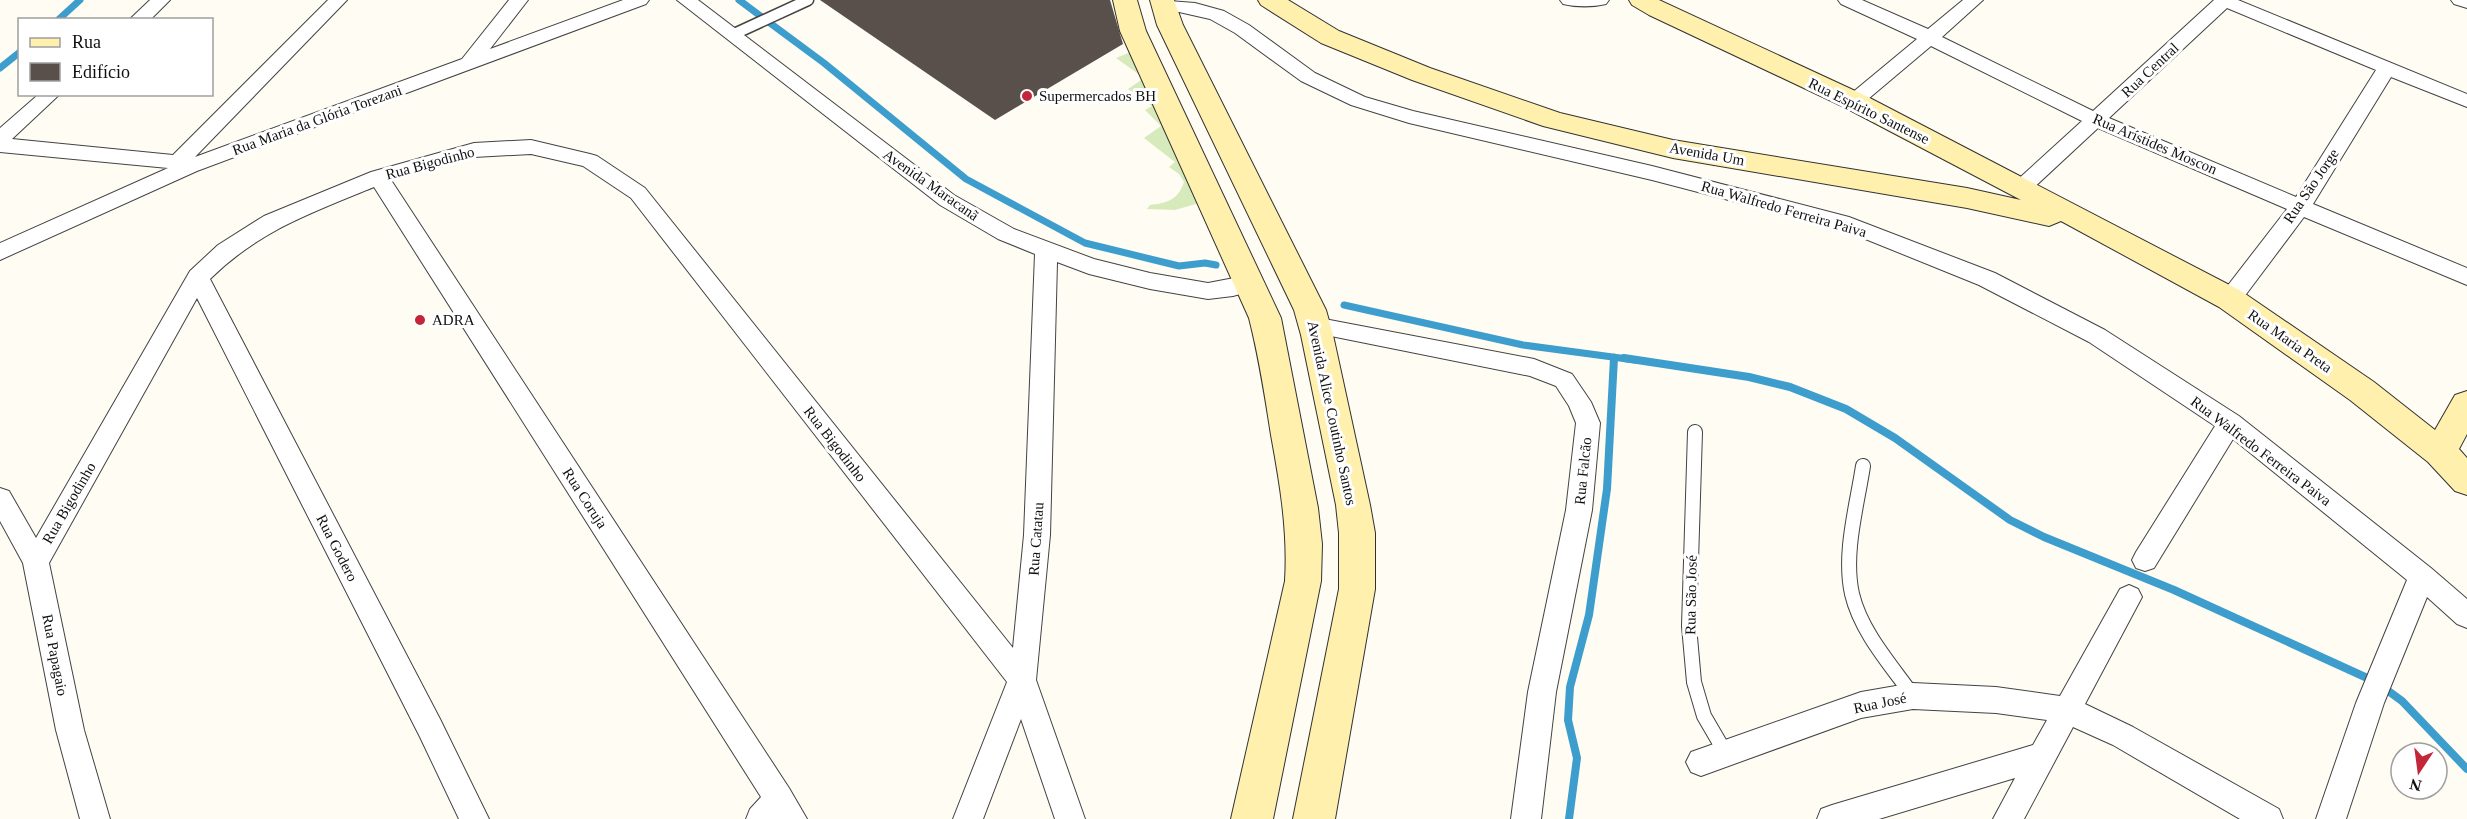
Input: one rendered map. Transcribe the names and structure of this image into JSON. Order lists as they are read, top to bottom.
{
  "streets": {
    "main road": [
      "Rua Espírito Santense",
      "Avenida Um",
      "Rua Maria Preta",
      "Avenida Alice Coutinho Santos"
    ],
    "street": [
      "Rua Central",
      "Rua Maria da Glória Torezani",
      "Rua Arístides Moscon",
      "Rua Bigodinho",
      "Avenida Maracanã",
      "Rua São Jorge",
      "Rua Walfredo Ferreira Paiva",
      "Rua Falcão",
      "Rua Coruja",
      "Rua Catatau",
      "Rua Godero",
      "Rua Papagaio",
      "Rua José"
    ],
    "lane": ["Rua São José"]
  },
  "crossings": [
    ["Rua Central", "Rua Espírito Santense"],
    ["Rua Central", "Rua Arístides Moscon"],
    ["Rua Espírito Santense", "Avenida Um"],
    ["Rua Espírito Santense", "Rua Maria Preta"],
    ["Rua Arístides Moscon", "Rua São Jorge"],
    ["Avenida Um", "Rua Maria Preta"],
    ["Rua Bigodinho", "Rua Coruja"],
    ["Rua Bigodinho", "Rua Catatau"],
    ["Rua Bigodinho", "Rua Godero"],
    ["Rua Bigodinho", "Rua Papagaio"],
    ["Avenida Maracanã", "Rua Catatau"],
    ["Rua São Jorge", "Rua Maria Preta"],
    ["Rua Walfredo Ferreira Paiva", "Avenida Alice Coutinho Santos"],
    ["Avenida Alice Coutinho Santos", "Rua Falcão"],
    ["Rua São José", "Rua José"]
  ],
  "places": ["Supermercados BH", "ADRA"],
  "legend": ["Rua", "Edifício"],
  "north": "bottom"
}
